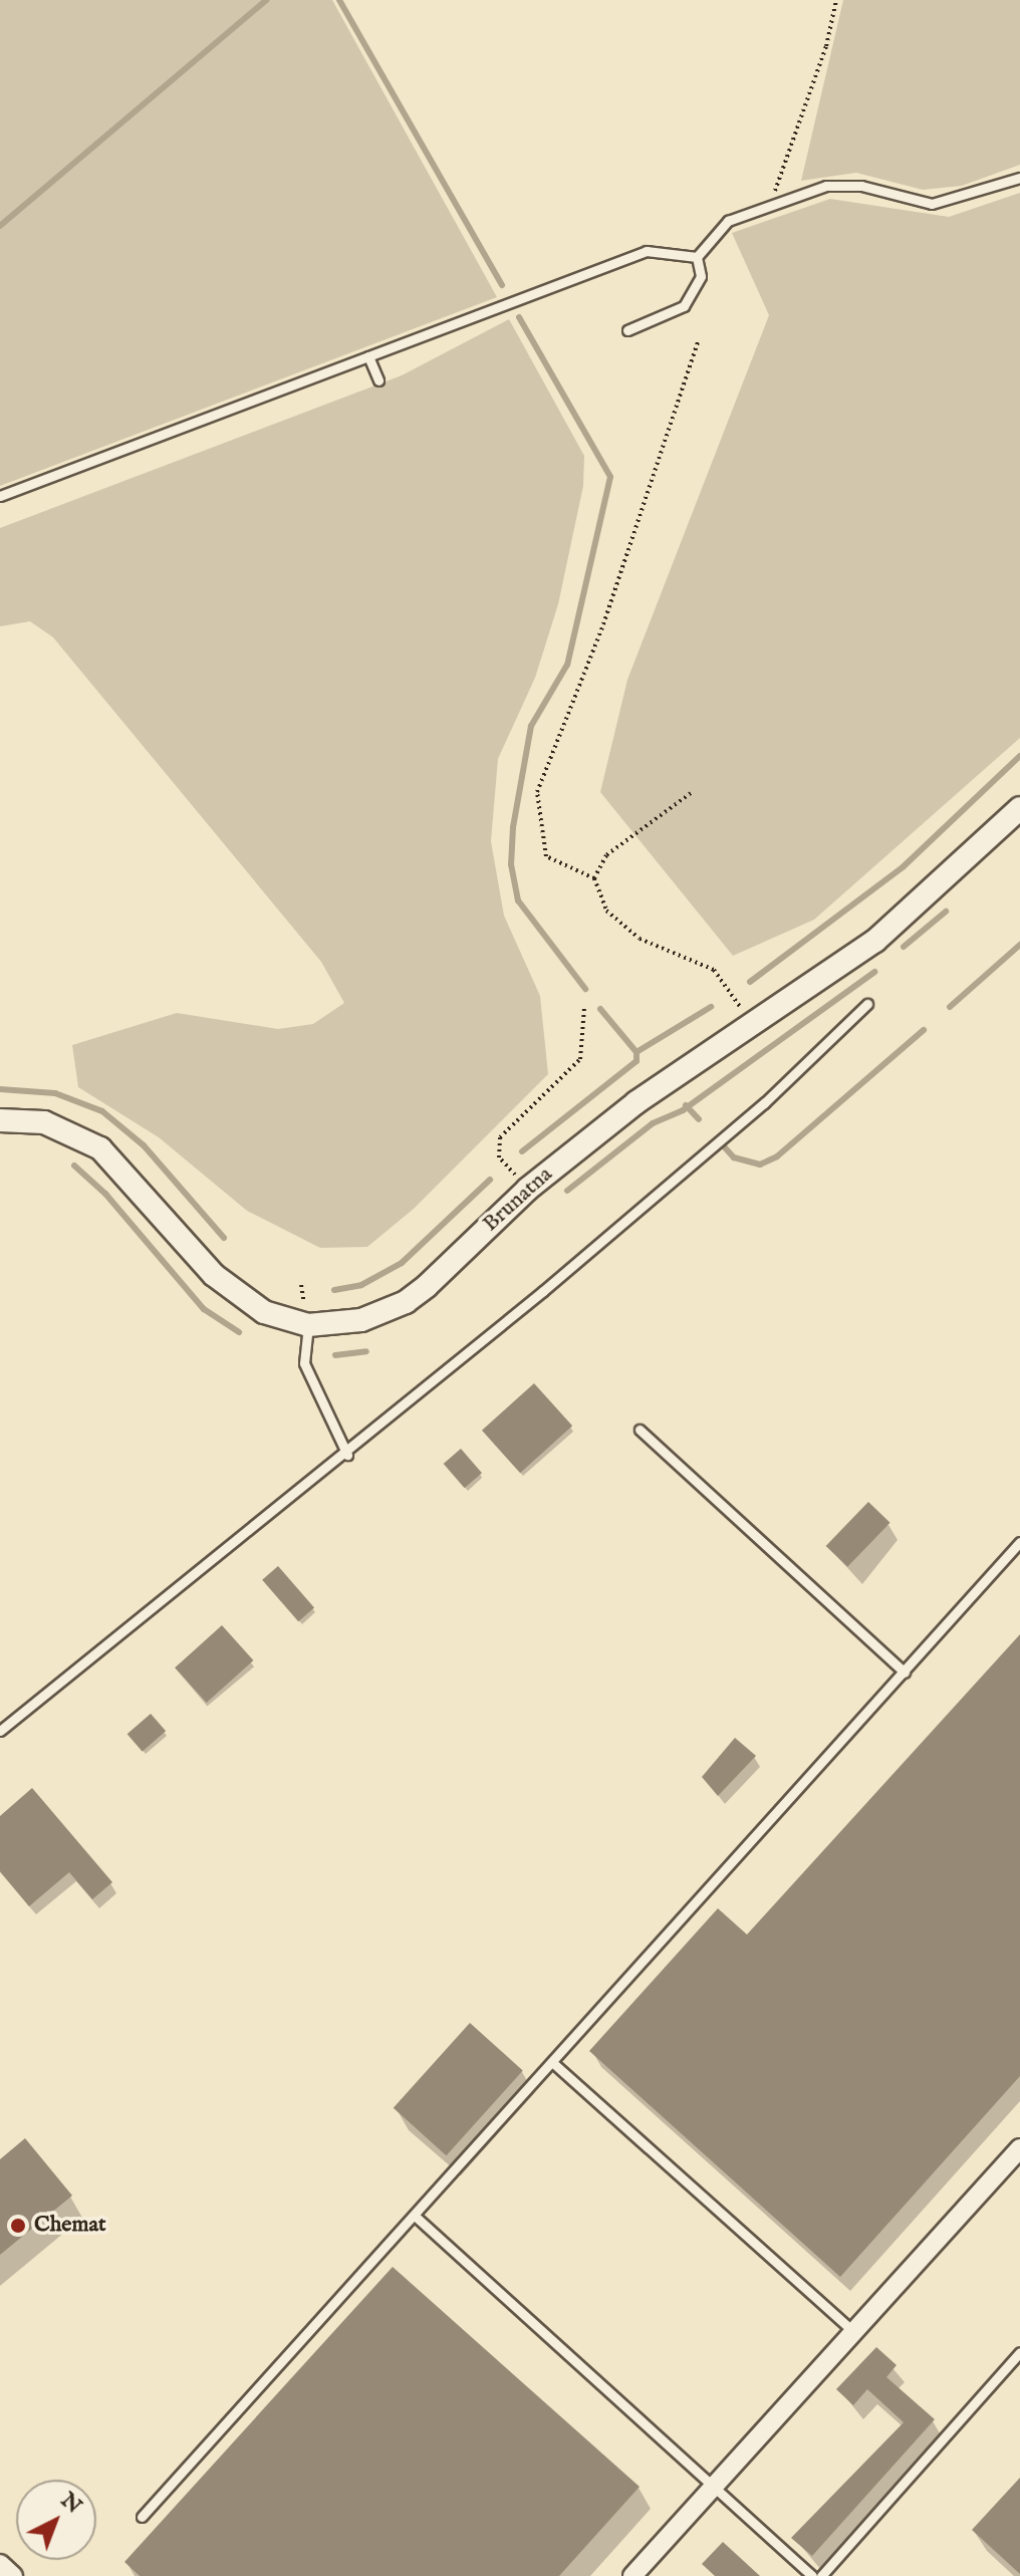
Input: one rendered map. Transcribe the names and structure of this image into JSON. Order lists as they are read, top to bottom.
{
  "streets": {
    "street": ["Brunatna"]
  },
  "places": ["Chemat"],
  "north": "top right"
}
